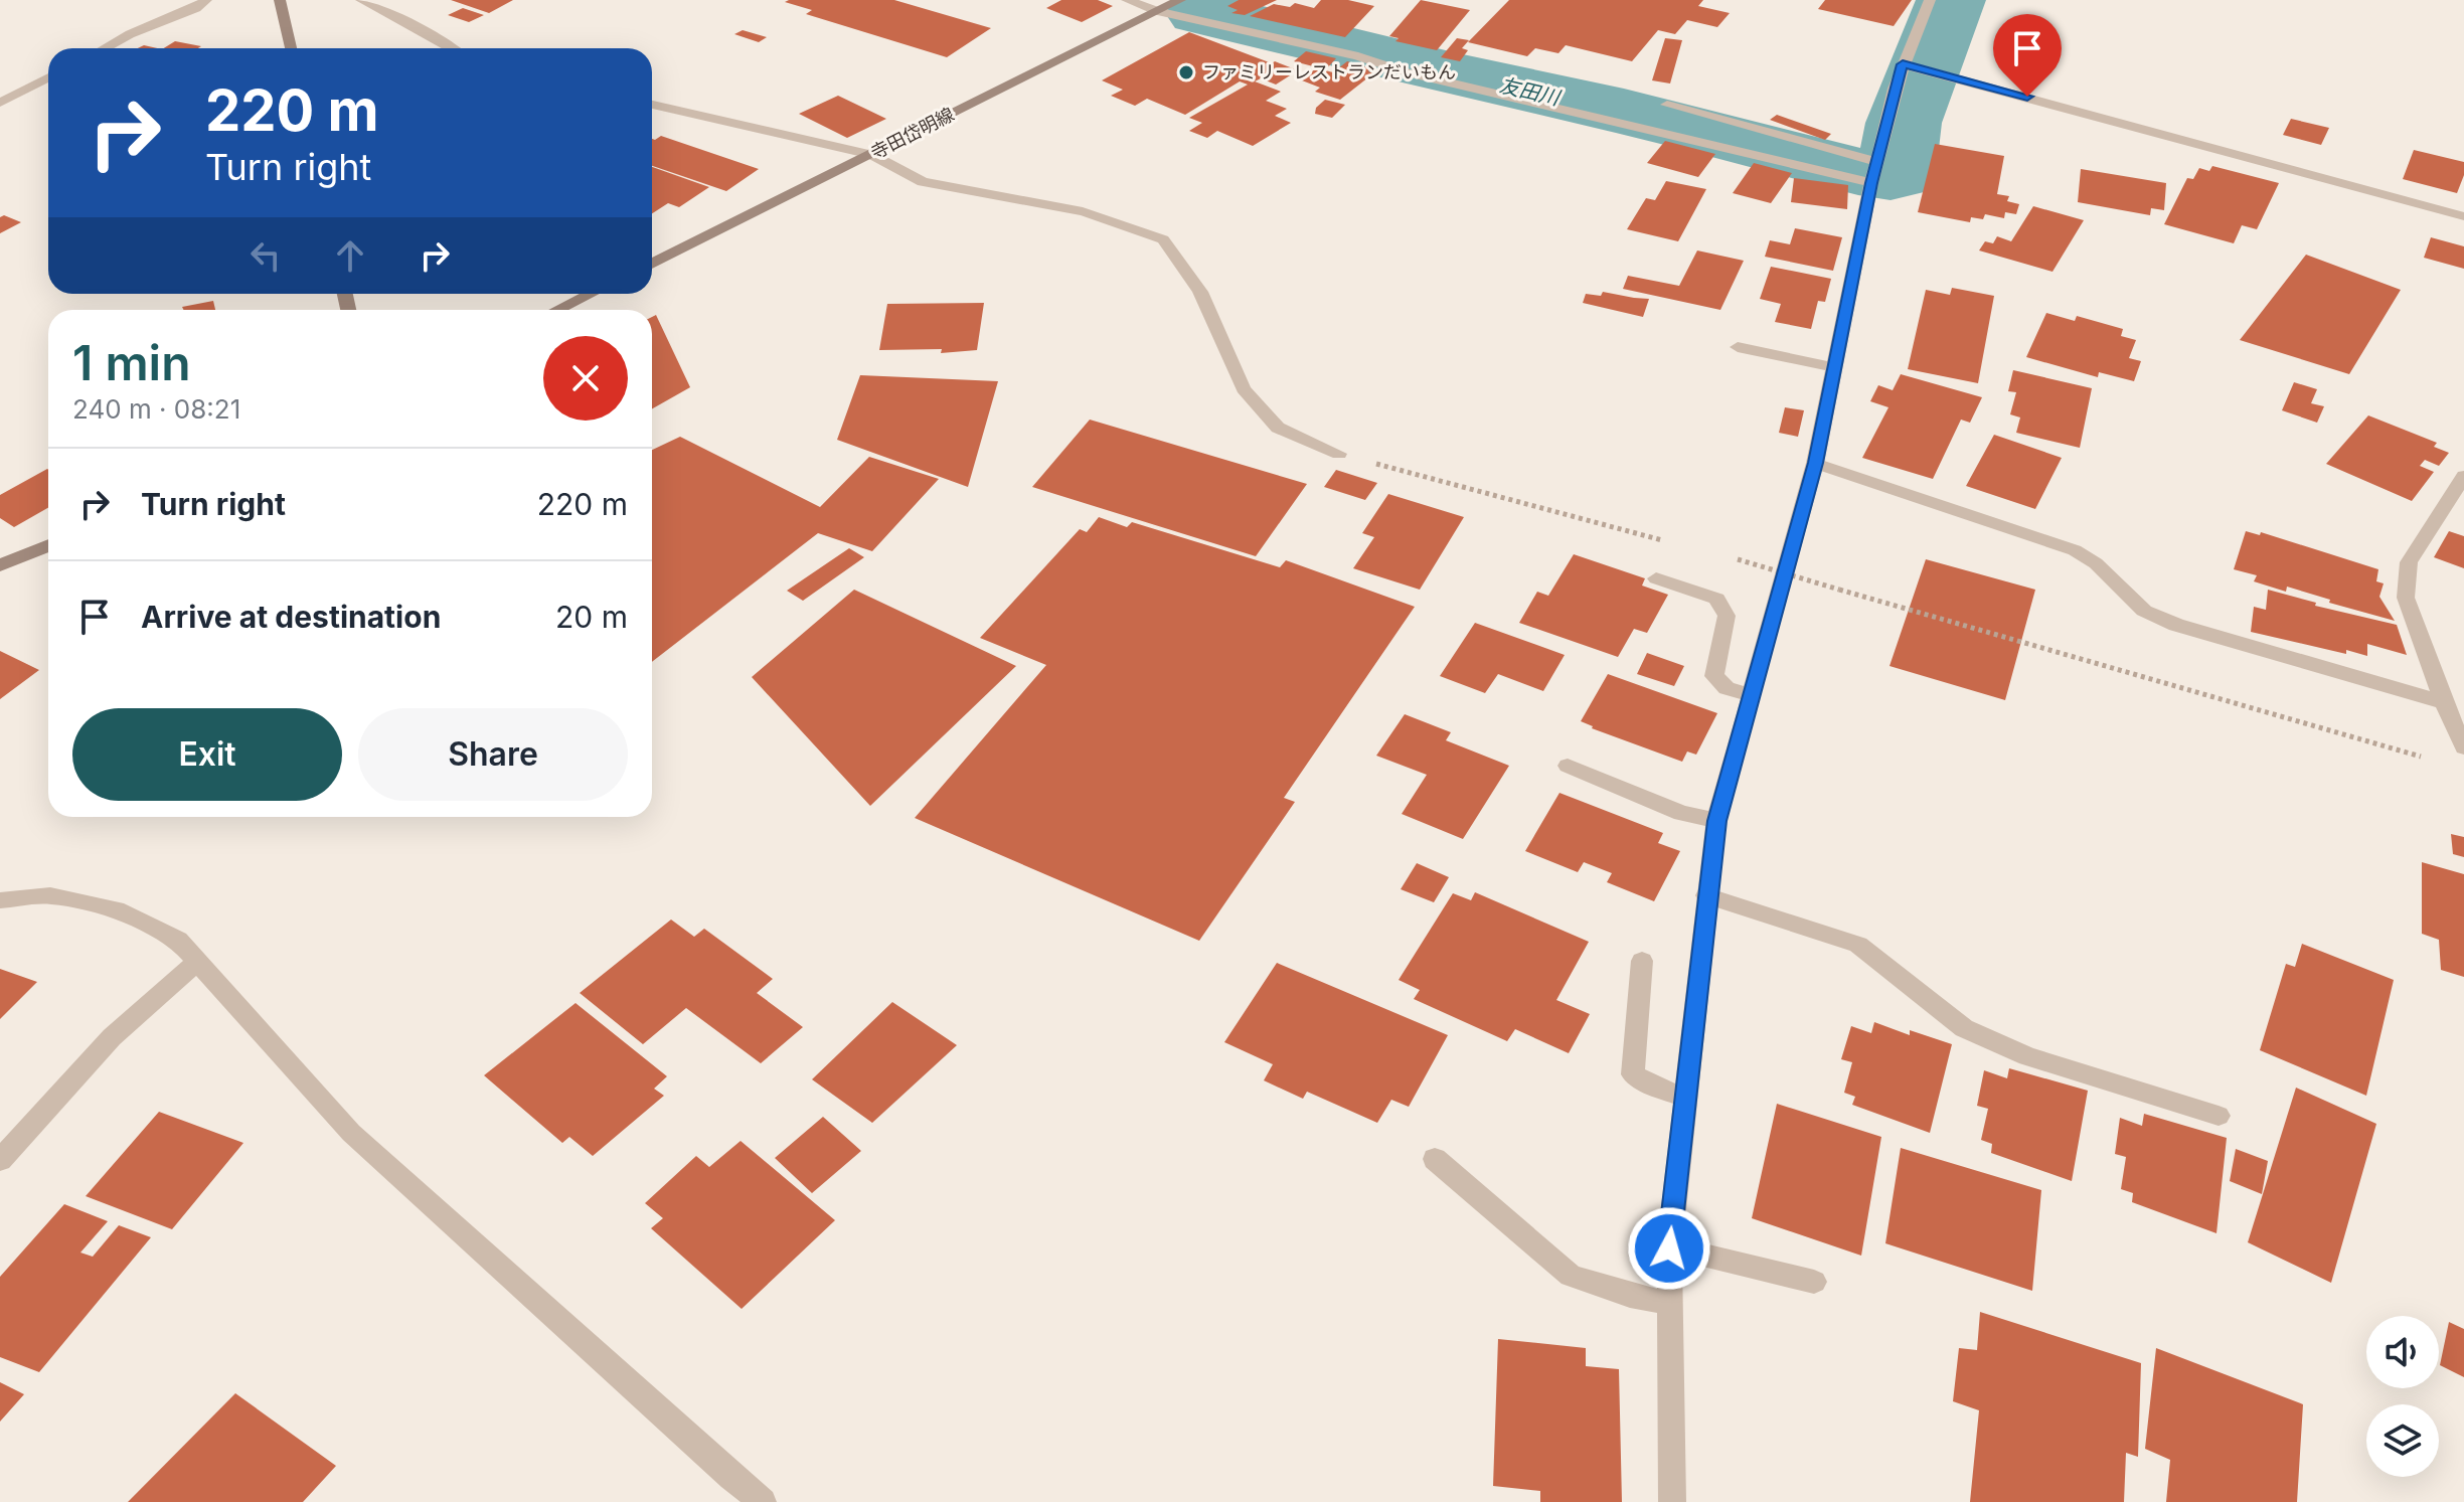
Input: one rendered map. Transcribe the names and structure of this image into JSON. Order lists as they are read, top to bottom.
{
  "streets": {
    "main road": ["寺田岱明線"]
  },
  "water": ["友田川"],
  "places": ["ファミリーレストランだいもん"],
  "page": {
    "turn": ["220 m", "Turn right"],
    "heading": ["1 min", "240 m · 08:21"],
    "list": [
      {
        "name": "Turn right",
        "value": "220 m"
      },
      {
        "name": "Arrive at destination",
        "value": "20 m"
      }
    ],
    "buttons": ["Exit", "Share"]
  }
}
